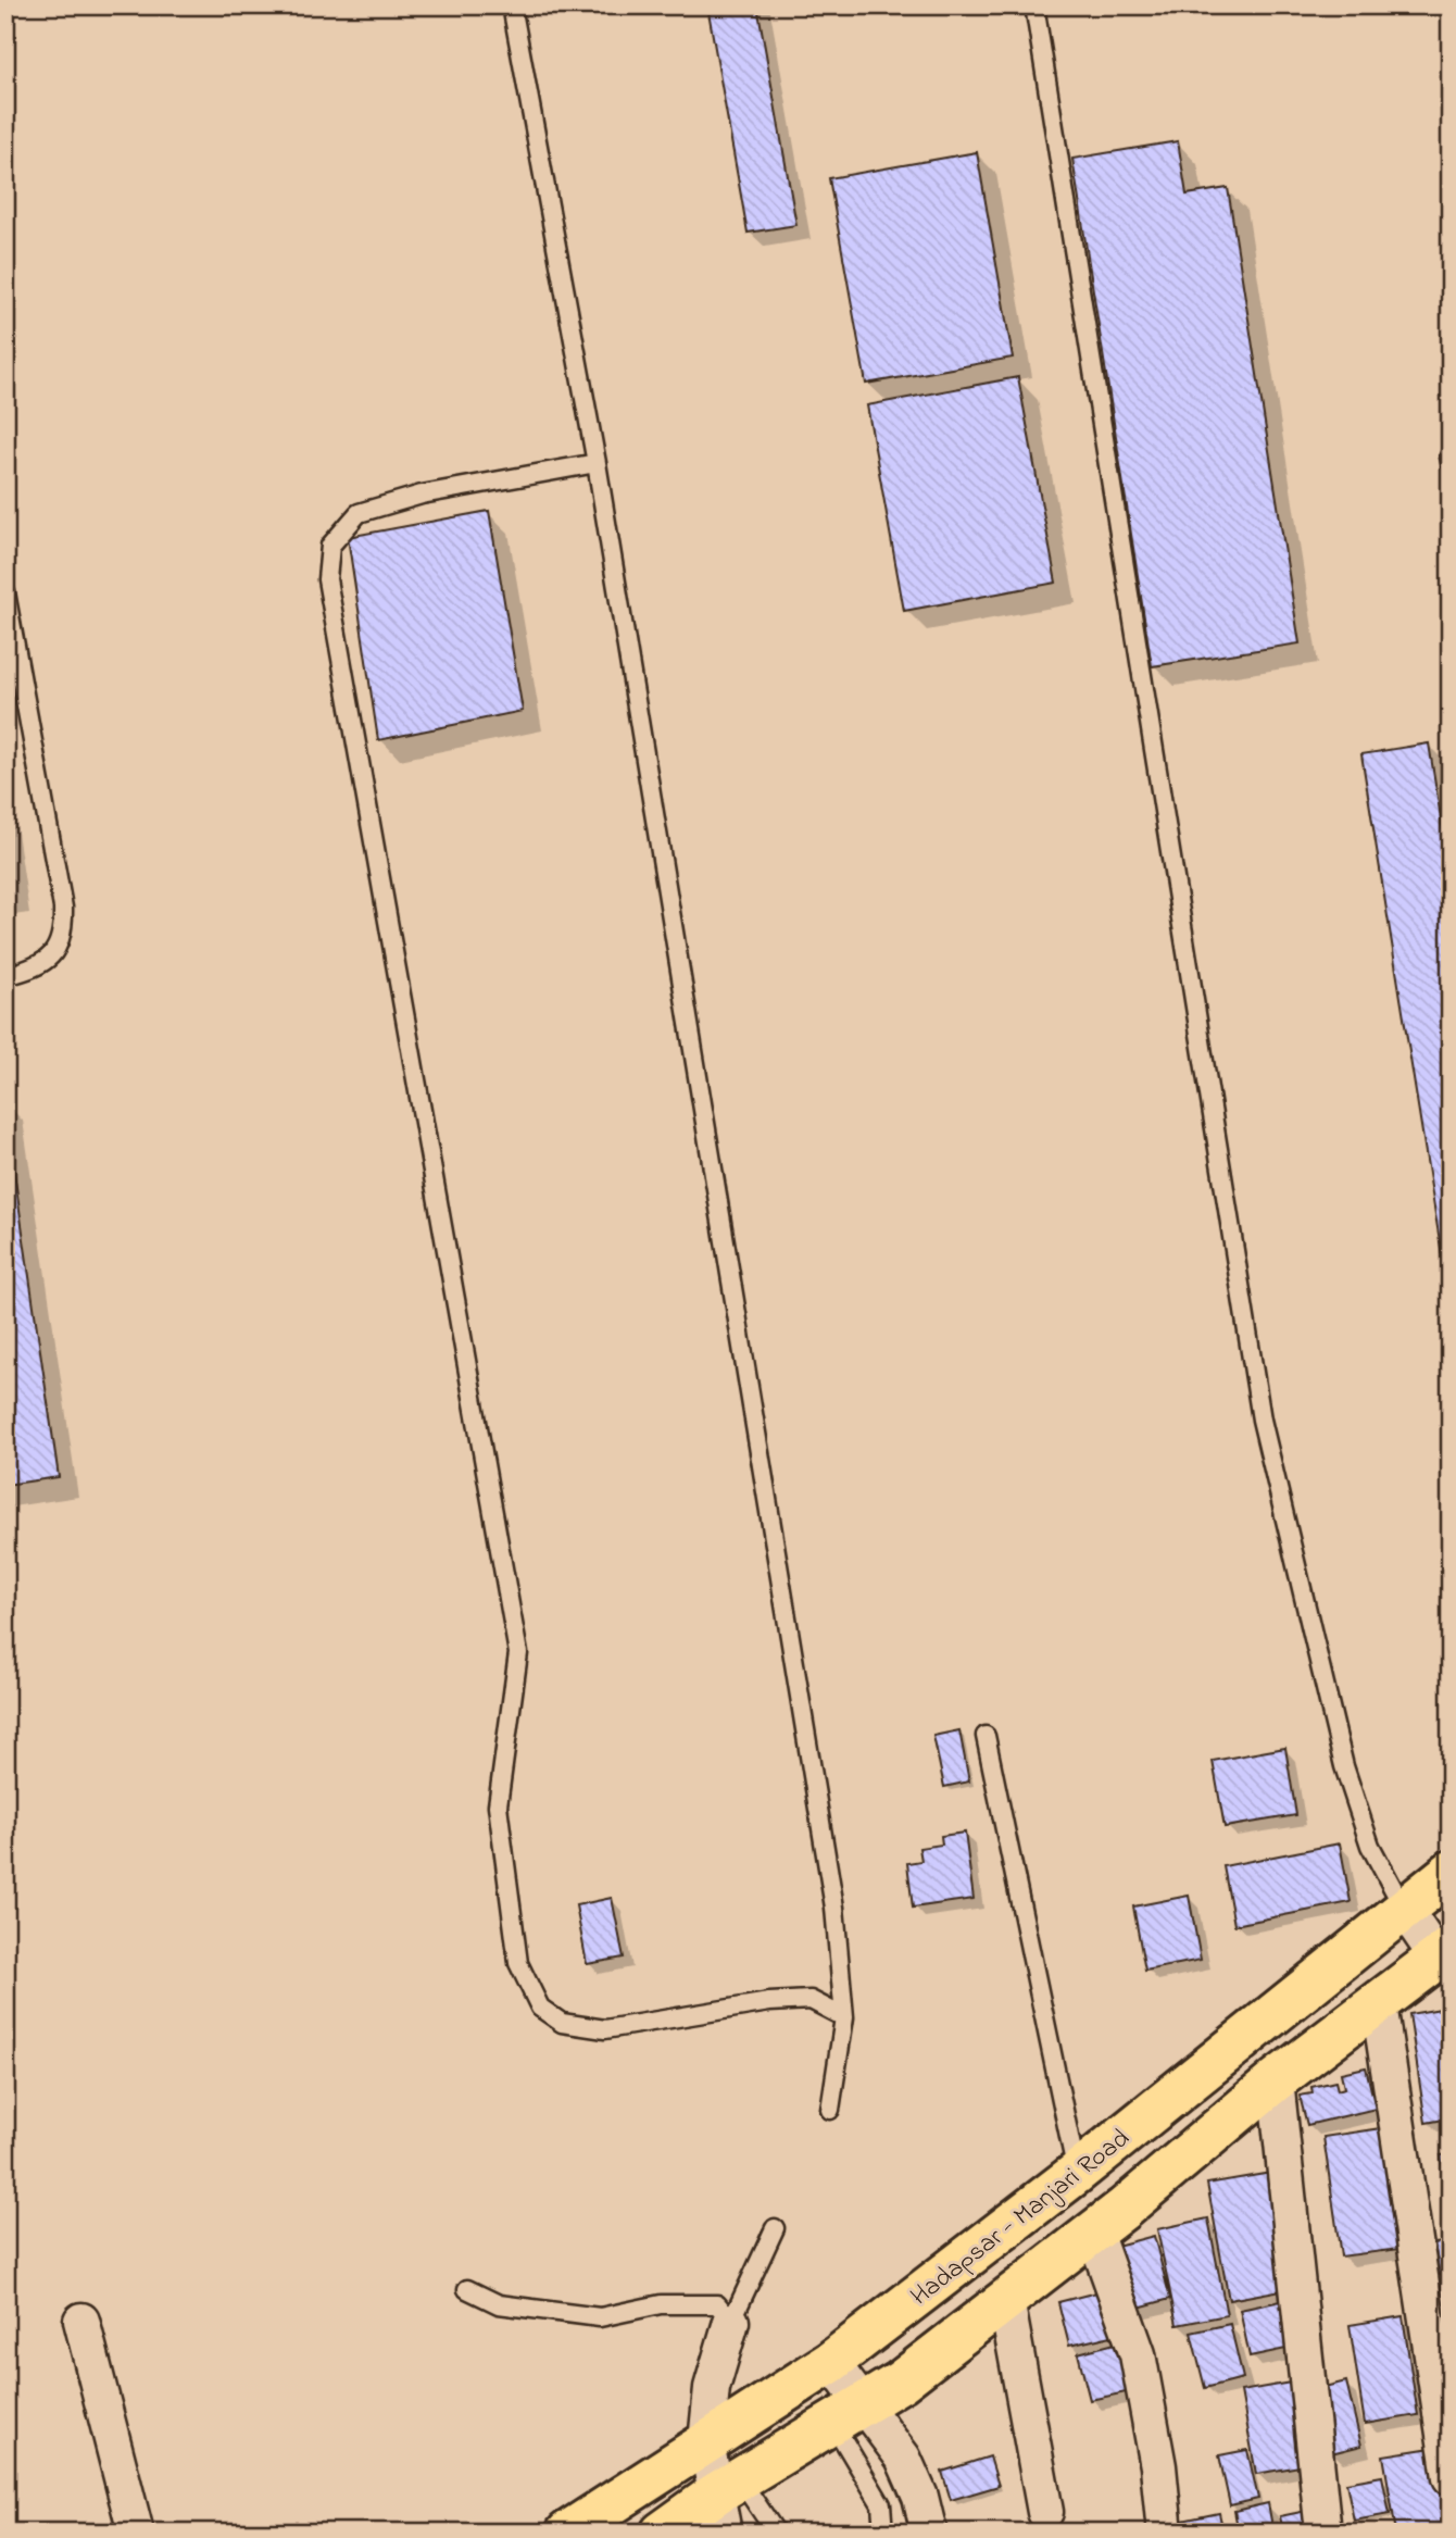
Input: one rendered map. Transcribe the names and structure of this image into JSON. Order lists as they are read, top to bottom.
{
  "streets": {
    "main road": ["Hadapsar - Manjari Road"]
  }
}
